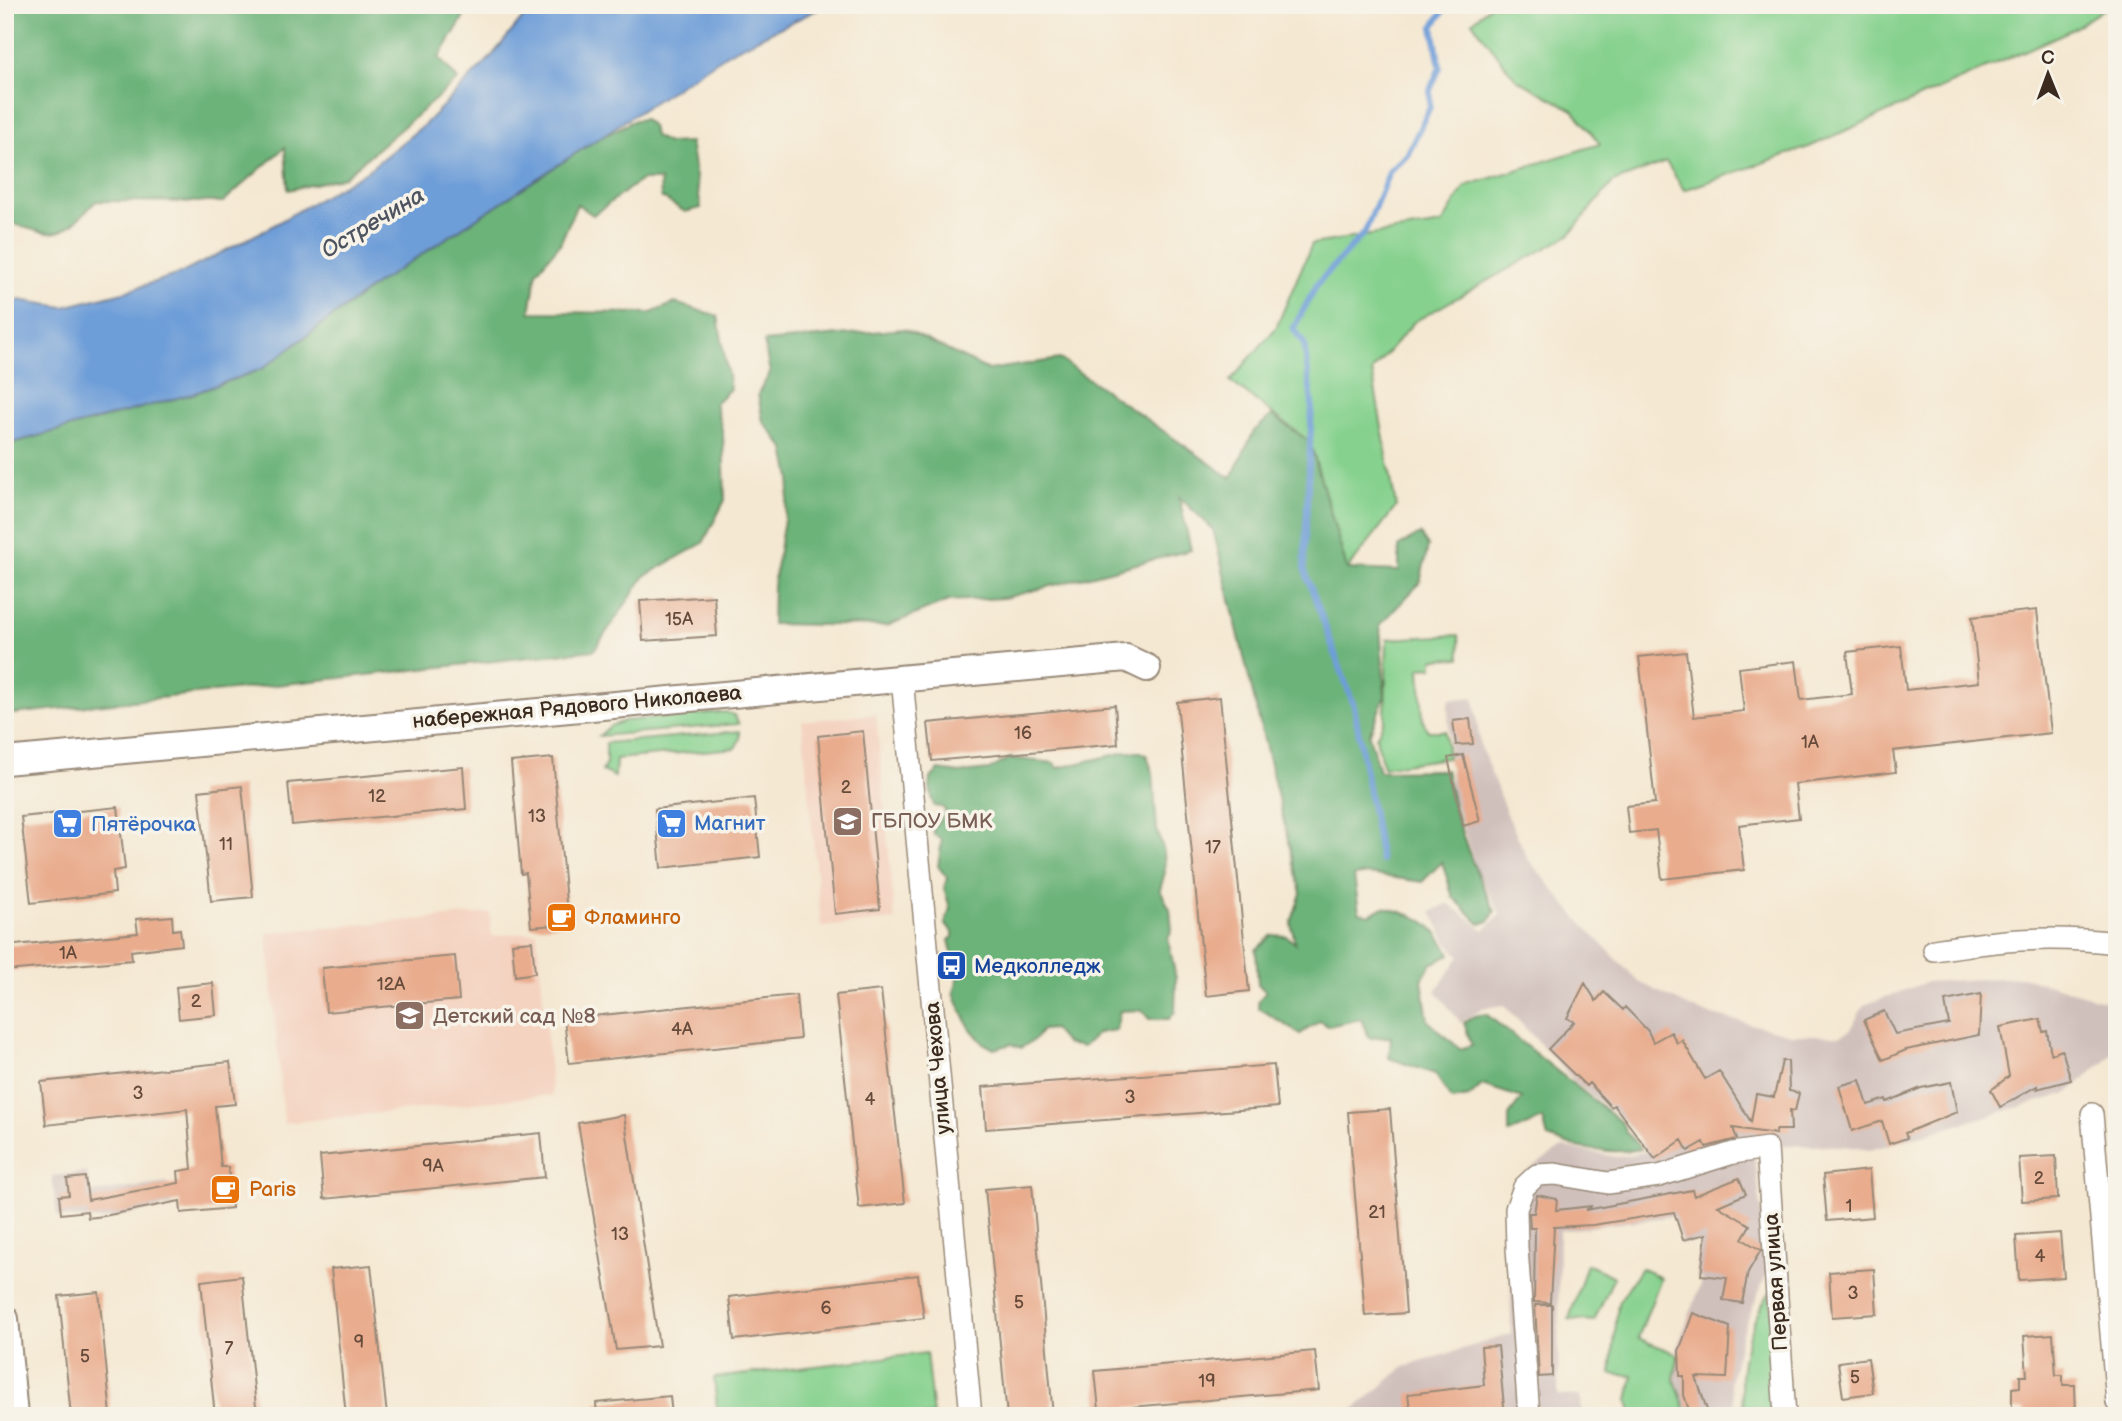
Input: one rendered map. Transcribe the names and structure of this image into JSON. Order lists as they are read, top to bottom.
{
  "streets": {
    "street": ["набережная Рядового Николаева", "улица Чехова", "Первая улица"]
  },
  "crossings": [
    ["набережная Рядового Николаева", "улица Чехова"]
  ],
  "water": ["Остречина"],
  "places": {
    "school or university": ["ГБПОУ БМК", "Детский сад №8"],
    "supermarket": ["Магнит", "Пятёрочка"],
    "cafe": ["Фламинго", "Paris"],
    "bus stop": ["Медколледж"]
  },
  "house_numbers": [
    "15А",
    "16",
    "1А",
    "2",
    "12",
    "13",
    "11",
    "17",
    "1А",
    "12А",
    "2",
    "4А",
    "3",
    "3",
    "4",
    "9А",
    "2",
    "1",
    "21",
    "13",
    "4",
    "3",
    "5",
    "6",
    "9",
    "7",
    "5",
    "5",
    "19"
  ],
  "north": "top"
}
